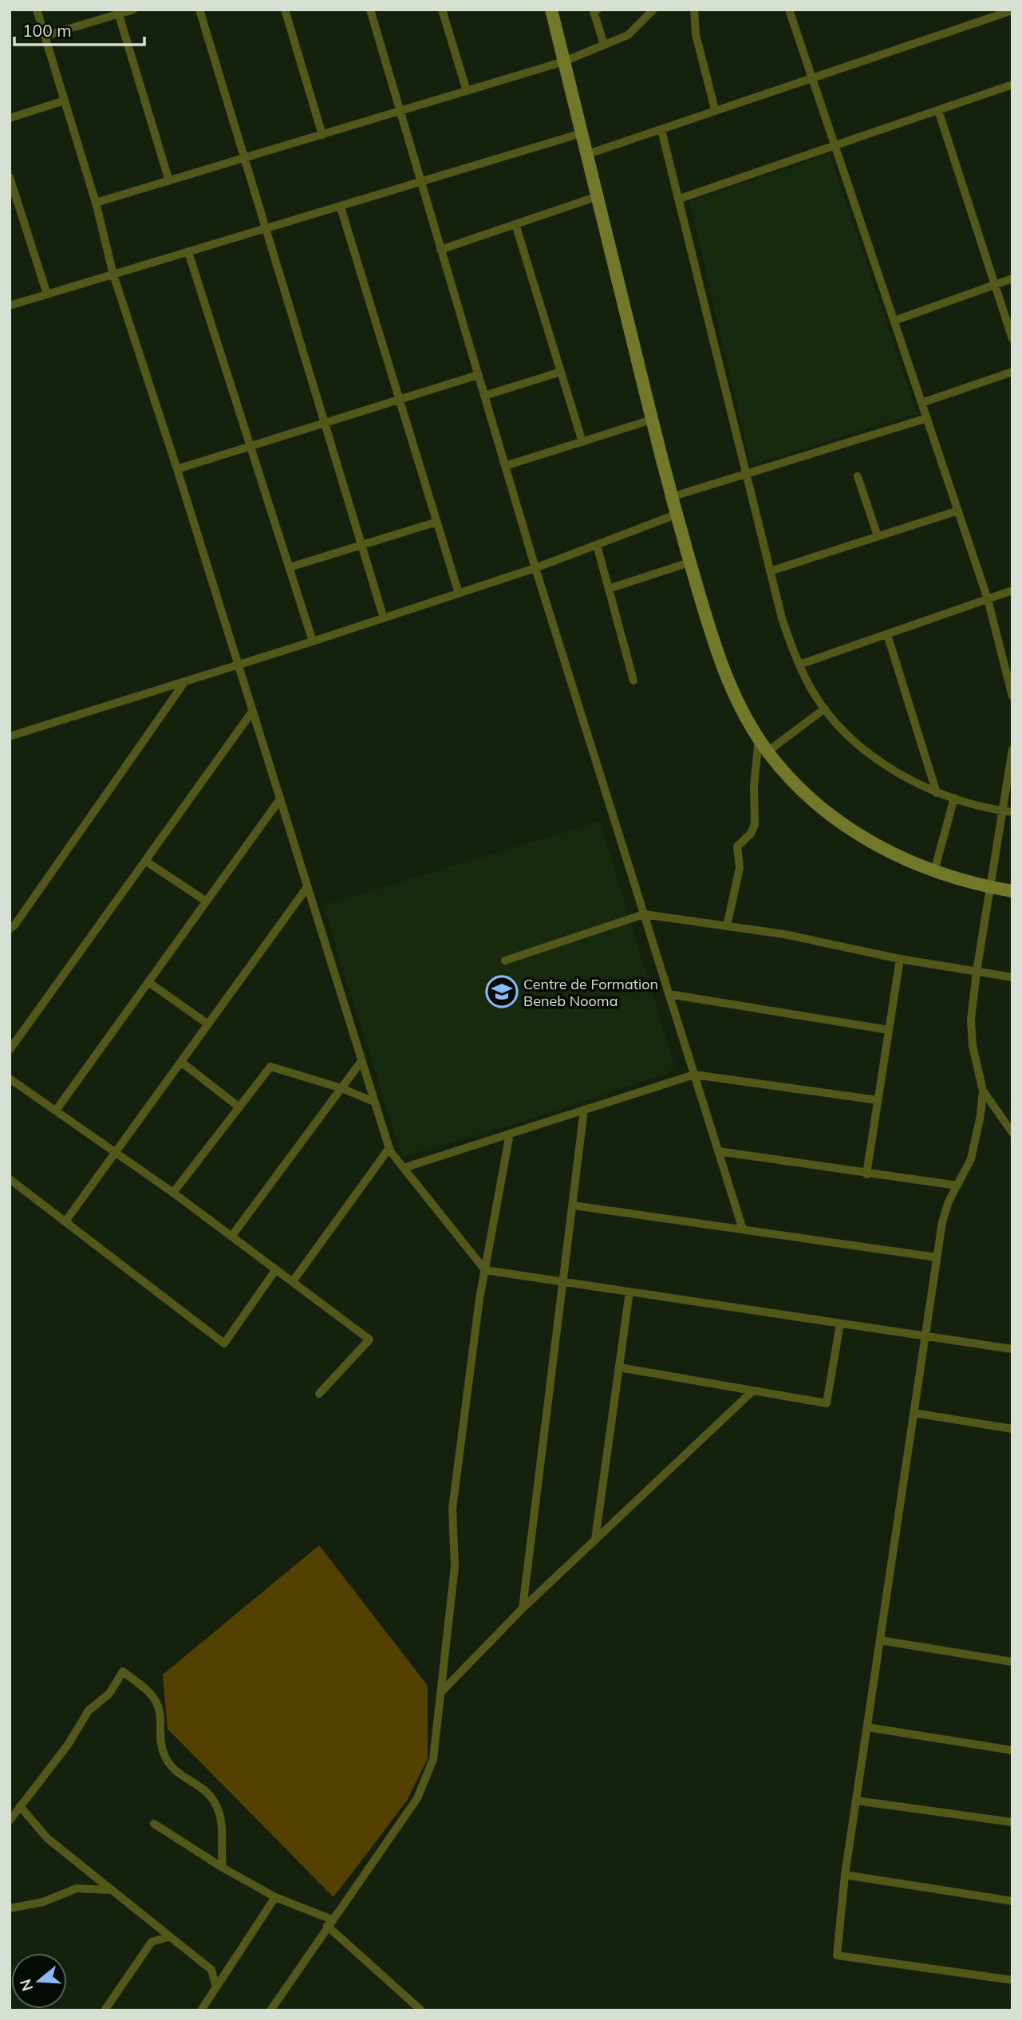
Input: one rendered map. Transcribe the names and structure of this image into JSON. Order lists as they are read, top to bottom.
{
  "places": {
    "school or university": ["Centre de Formation Beneb Nooma"]
  },
  "scale_bar": "100 m",
  "north": "left"
}
